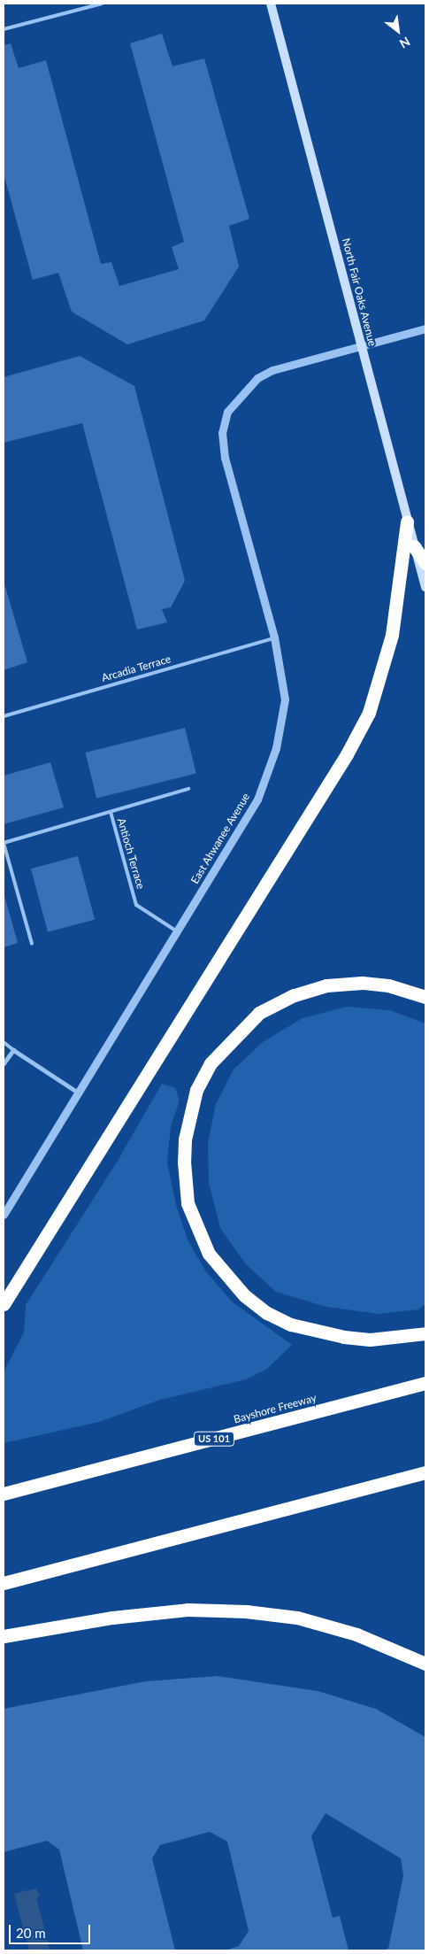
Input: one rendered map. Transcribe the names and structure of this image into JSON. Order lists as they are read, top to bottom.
{
  "streets": {
    "highway": ["Bayshore Freeway", "US 101"],
    "main road": ["North Fair Oaks Avenue"],
    "street": ["East Ahwanee Avenue"],
    "lane": ["Arcadia Terrace", "Antioch Terrace"]
  },
  "crossings": [
    ["North Fair Oaks Avenue", "East Ahwanee Avenue"],
    ["Arcadia Terrace", "East Ahwanee Avenue"],
    ["East Ahwanee Avenue", "Antioch Terrace"]
  ],
  "scale_bar": "20 m",
  "north": "bottom right"
}
